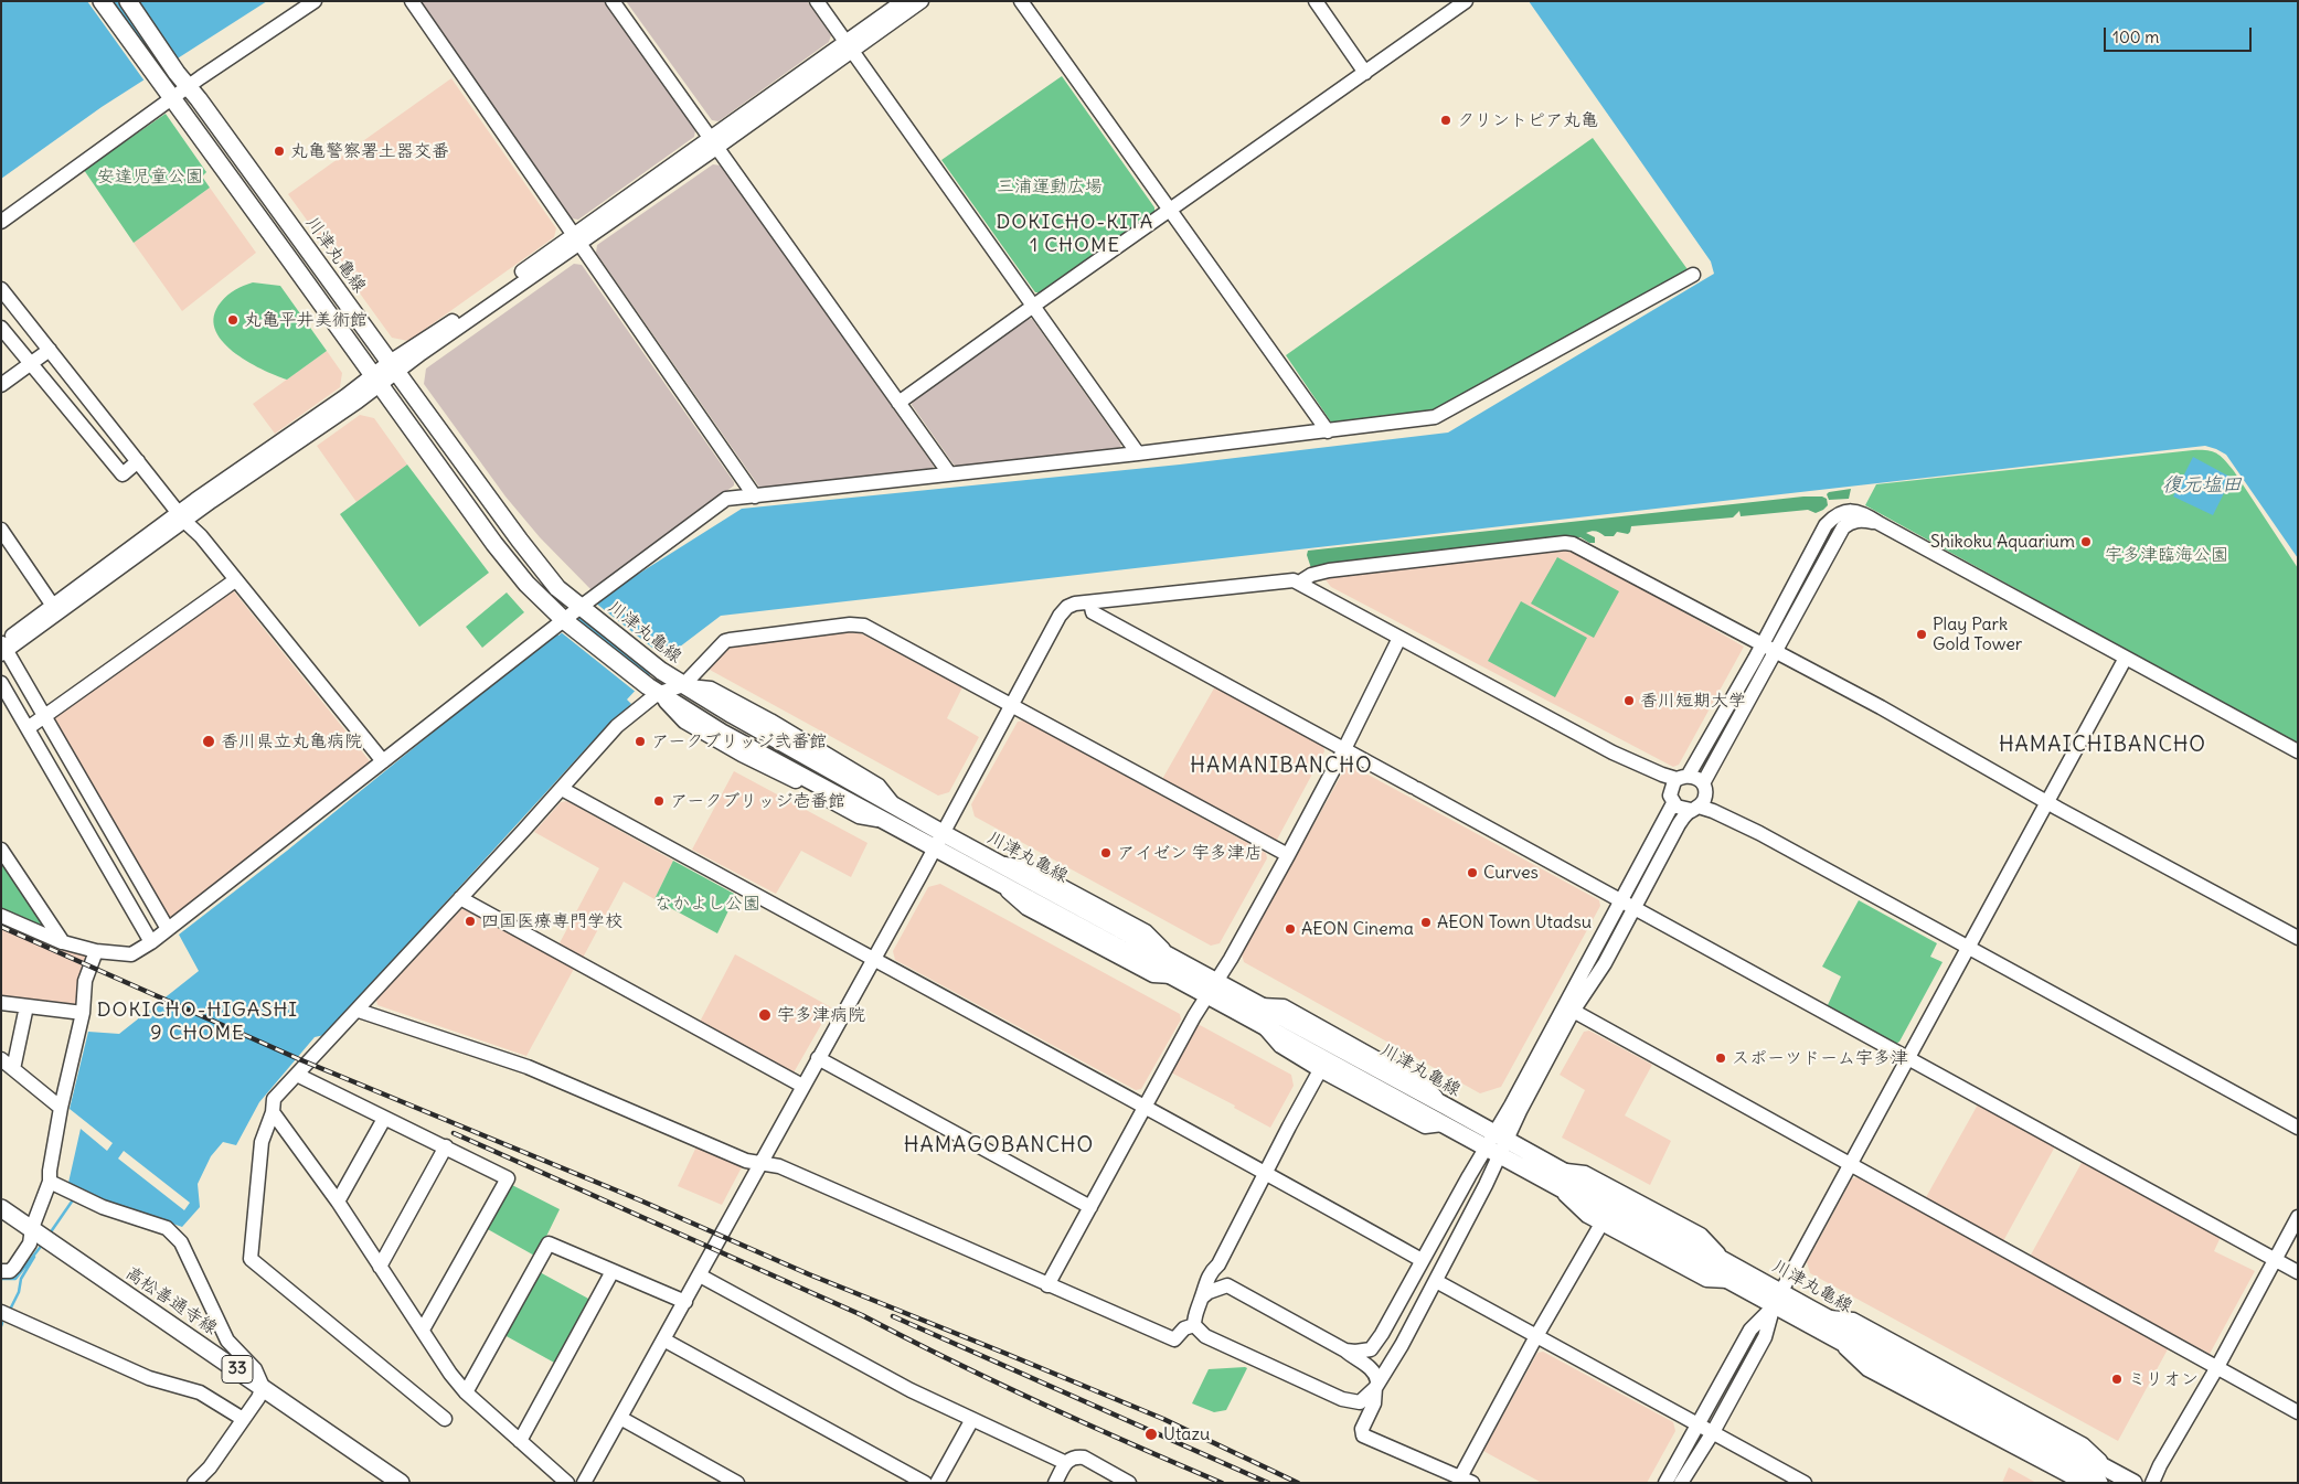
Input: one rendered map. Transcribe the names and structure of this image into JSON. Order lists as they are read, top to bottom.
{
  "streets": {
    "main road": ["川津丸亀線", "高松善通寺線", "33"]
  },
  "districts": [
    "DOKICHO-KITA 1 CHOME",
    "HAMAICHIBANCHO",
    "HAMANIBANCHO",
    "DOKICHO-HIGASHI 9 CHOME",
    "HAMAGOBANCHO"
  ],
  "water": ["復元塩田"],
  "parks": [
    "安達児童公園",
    "三浦運動広場",
    "宇多津臨海公園",
    "なかよし公園"
  ],
  "places": [
    "クリントピア丸亀",
    "丸亀警察署土器交番",
    "丸亀平井美術館",
    "Shikoku Aquarium",
    "Play Park Gold Tower",
    "香川短期大学",
    "香川県立丸亀病院",
    "アークブリッジ弐番館",
    "アークブリッジ壱番館",
    "アイゼン 宇多津店",
    "Curves",
    "四国医療専門学校",
    "AEON Town Utadsu",
    "AEON Cinema",
    "宇多津病院",
    "スポーツドーム宇多津",
    "ミリオン",
    "Utazu"
  ],
  "scale_bar": "100 m"
}
